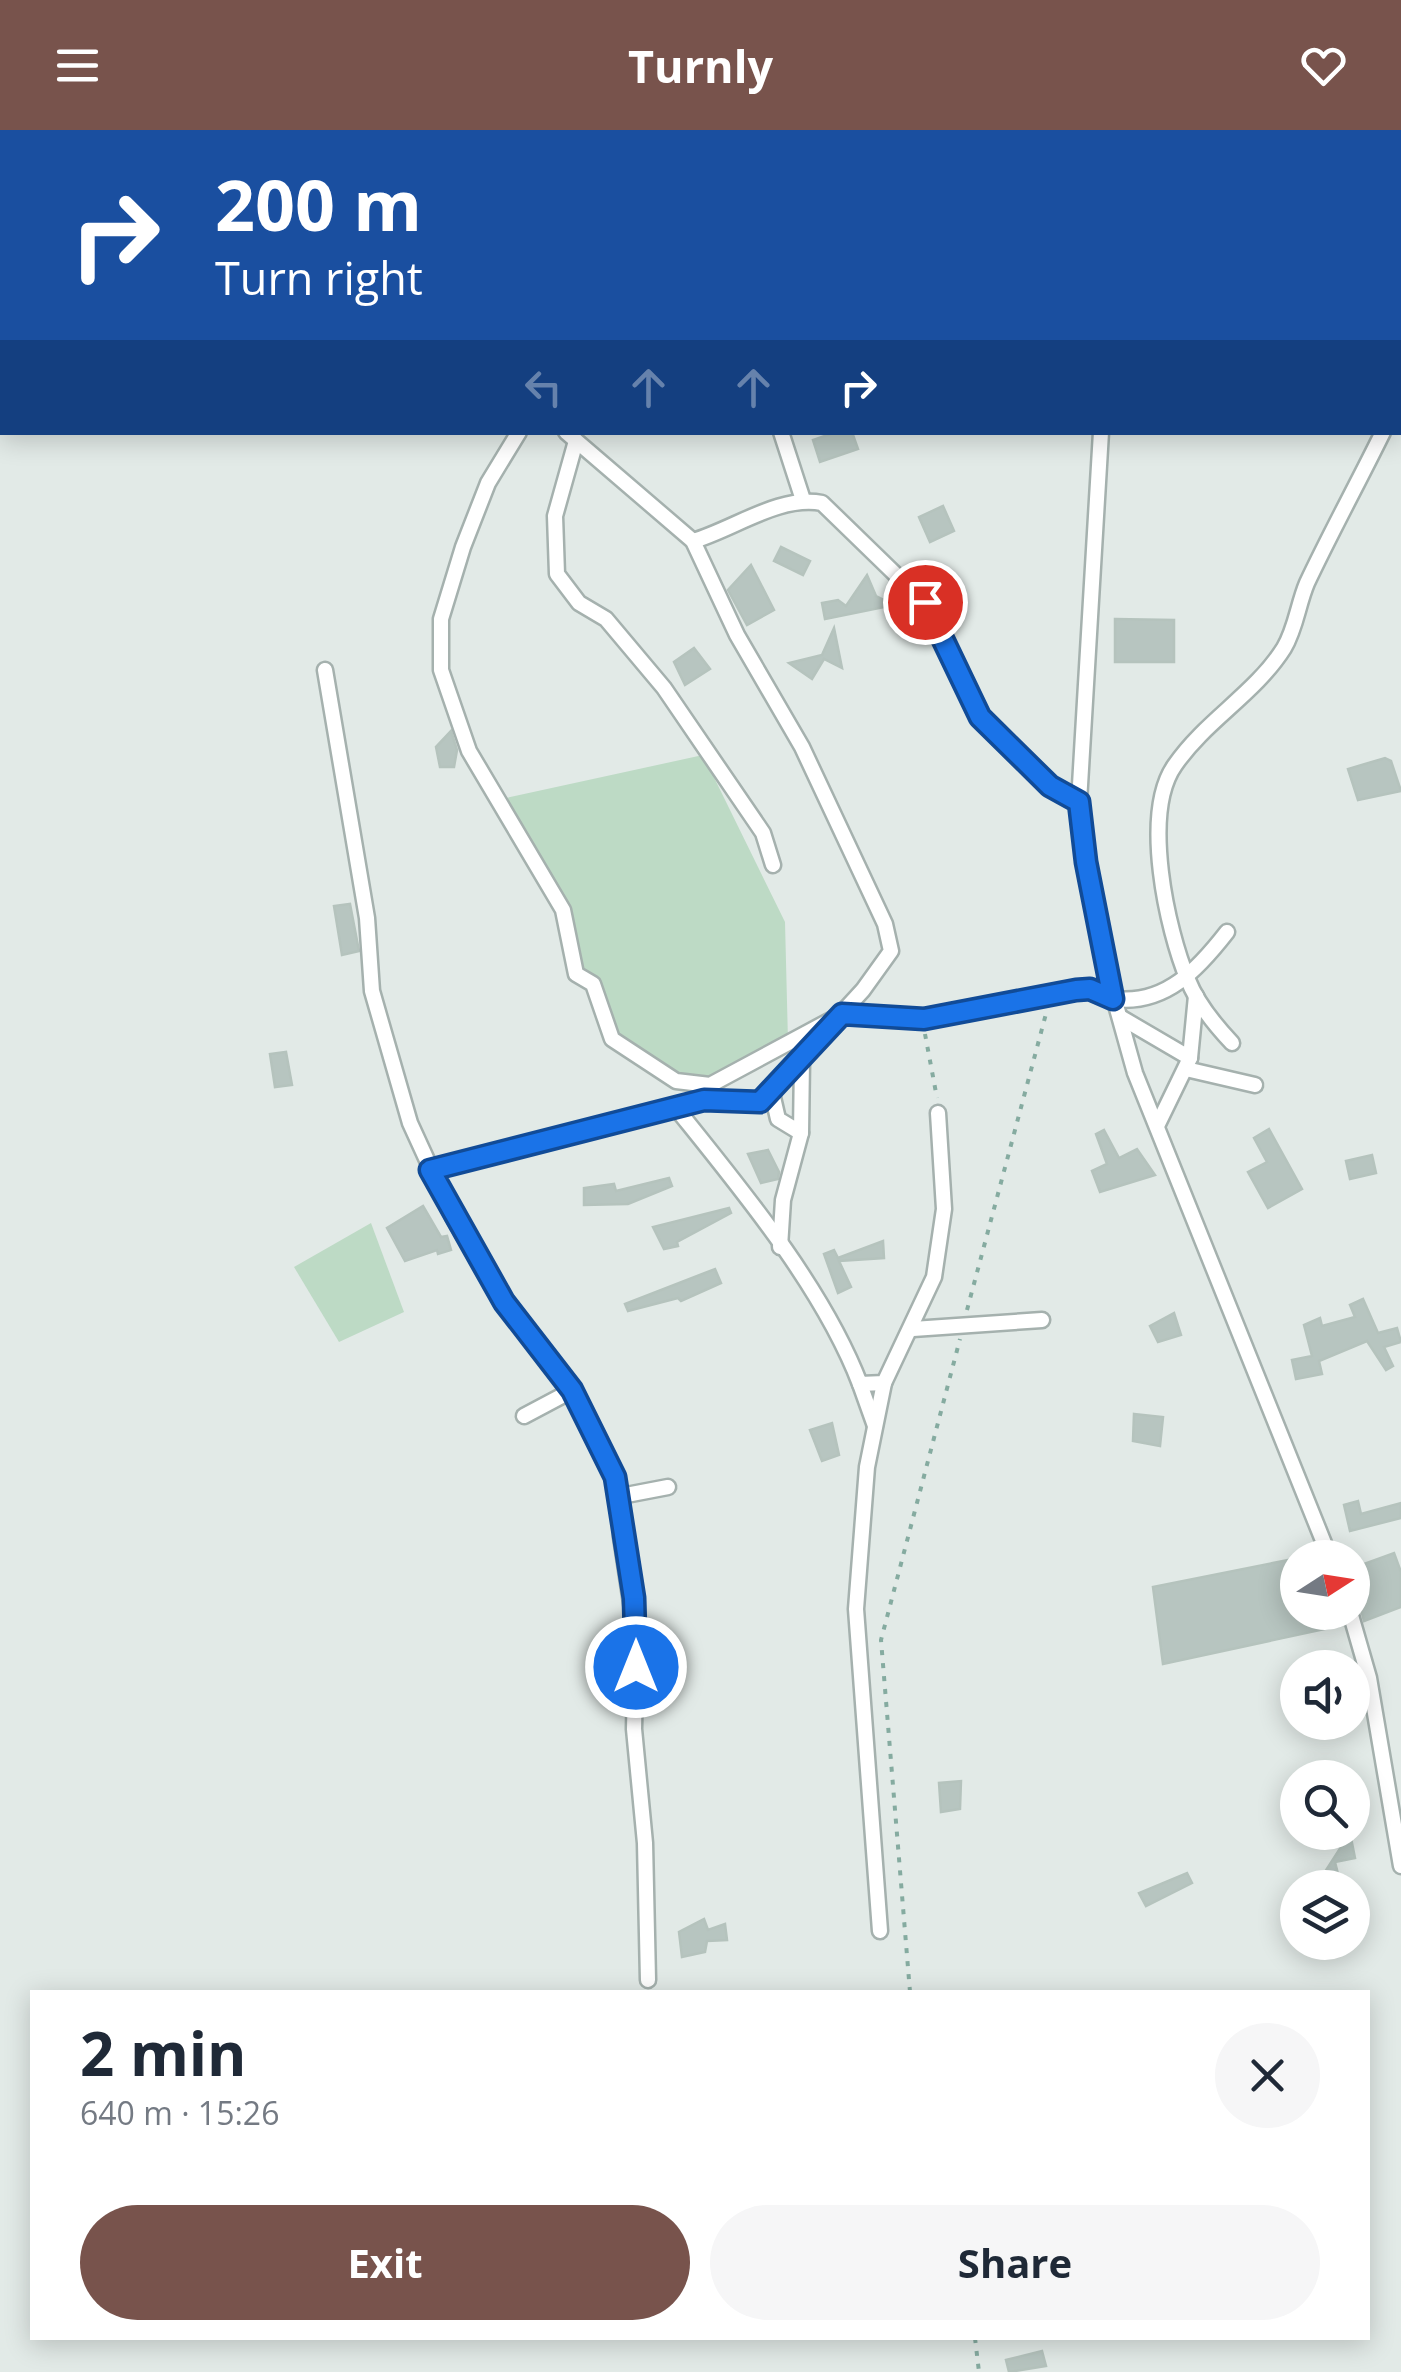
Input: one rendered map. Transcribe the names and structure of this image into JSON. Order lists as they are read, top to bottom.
{
  "north": "right",
  "page": {
    "header": "Turnly",
    "turn": ["200 m", "Turn right"],
    "heading": ["2 min", "640 m · 15:26"],
    "buttons": ["Exit", "Share"]
  }
}
